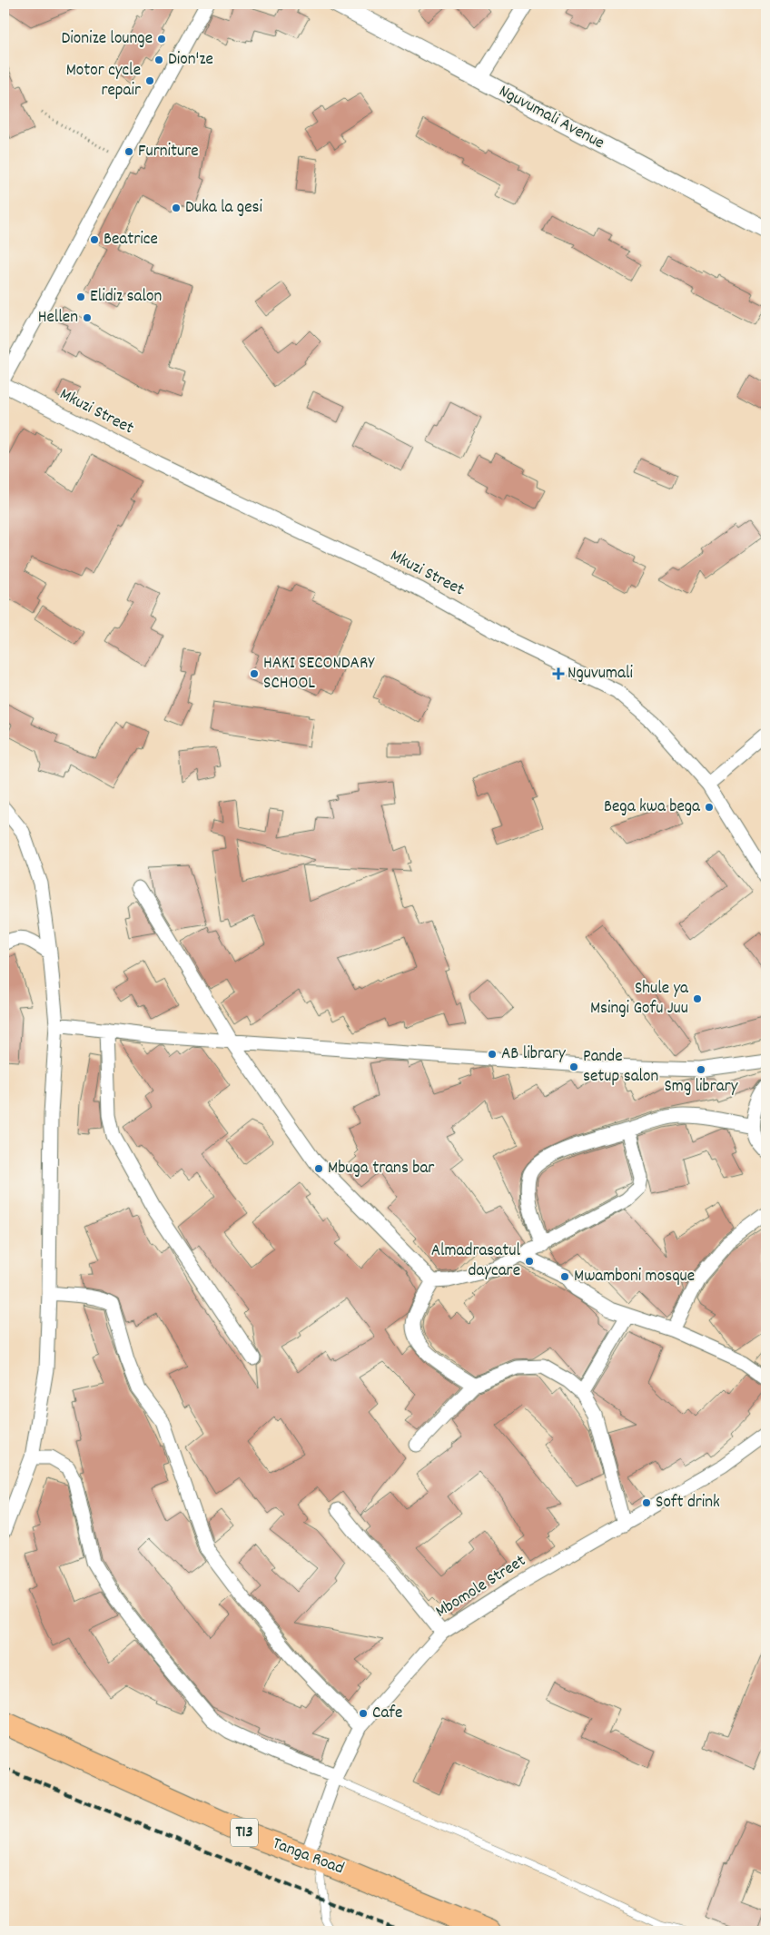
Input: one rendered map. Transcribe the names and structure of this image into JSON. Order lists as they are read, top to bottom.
{
  "streets": {
    "highway": ["T13", "Tanga Road"],
    "street": ["Nguvumali Avenue", "Mkuzi Street", "Mbomole Street"]
  },
  "crossings": [
    ["Mbomole Street", "Tanga Road"]
  ],
  "places": {
    "other": [
      "Dionize lounge",
      "Dion'ze",
      "Motor cycle repair",
      "Furniture",
      "Duka la gesi",
      "Beatrice",
      "Elidiz salon",
      "Hellen",
      "HAKI SECONDARY SCHOOL",
      "Bega kwa bega",
      "Shule ya Msingi Gofu Juu",
      "AB library",
      "Pande setup salon",
      "Smg library",
      "Mbuga trans bar",
      "Almadrasatul daycare",
      "Mwamboni mosque",
      "Soft drink",
      "Cafe"
    ],
    "health": ["Nguvumali"]
  }
}
